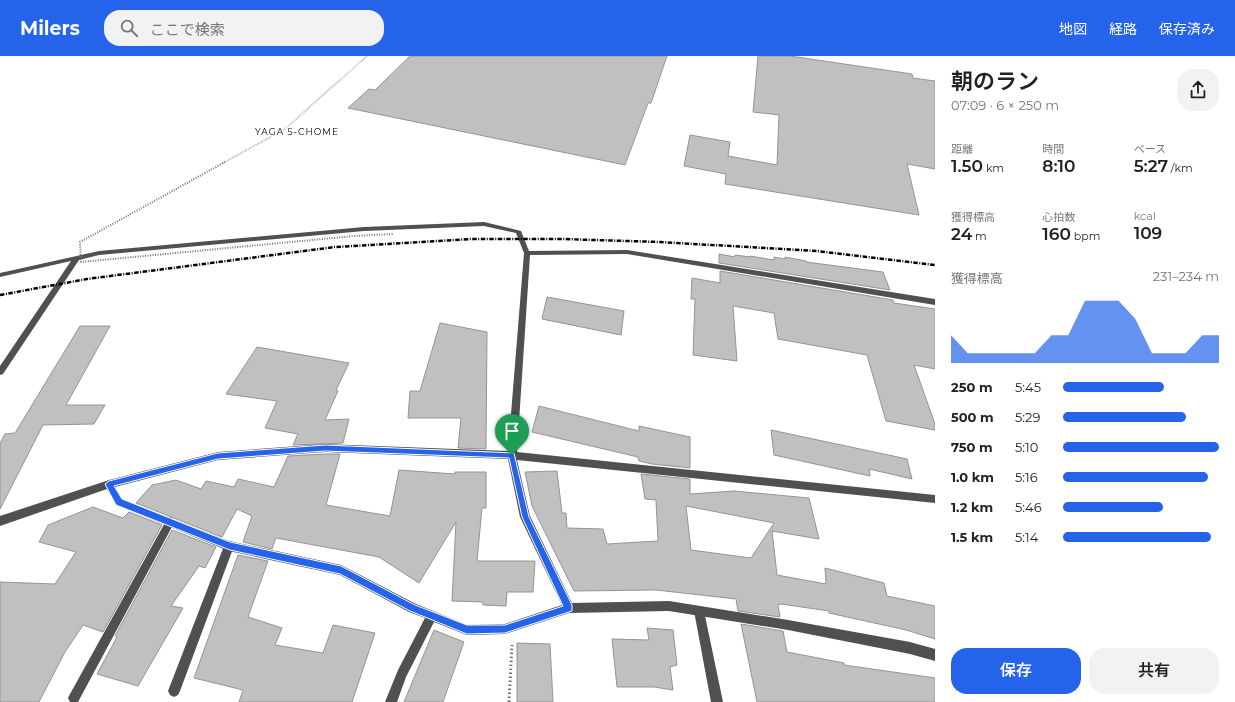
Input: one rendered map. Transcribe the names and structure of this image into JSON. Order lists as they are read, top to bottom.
{
  "districts": ["YAGA 5-CHOME"],
  "page": {
    "header": "Milers",
    "search": "ここで検索",
    "nav": ["地図", "経路", "保存済み"],
    "heading": ["朝のラン", "07:09 · 6 × 250 m"],
    "stats": [
      ["距離", "1.50 km"],
      ["時間", "8:10"],
      ["ペース", "5:27 /km"],
      ["獲得標高", "24 m"],
      ["心拍数", "160 bpm"],
      ["kcal", "109"]
    ],
    "chart": ["獲得標高", "231–234 m"],
    "list": [
      {
        "name": "250 m",
        "note": "5:45"
      },
      {
        "name": "500 m",
        "note": "5:29"
      },
      {
        "name": "750 m",
        "note": "5:10"
      },
      {
        "name": "1.0 km",
        "note": "5:16"
      },
      {
        "name": "1.2 km",
        "note": "5:46"
      },
      {
        "name": "1.5 km",
        "note": "5:14"
      }
    ],
    "buttons": ["保存", "共有"]
  }
}
